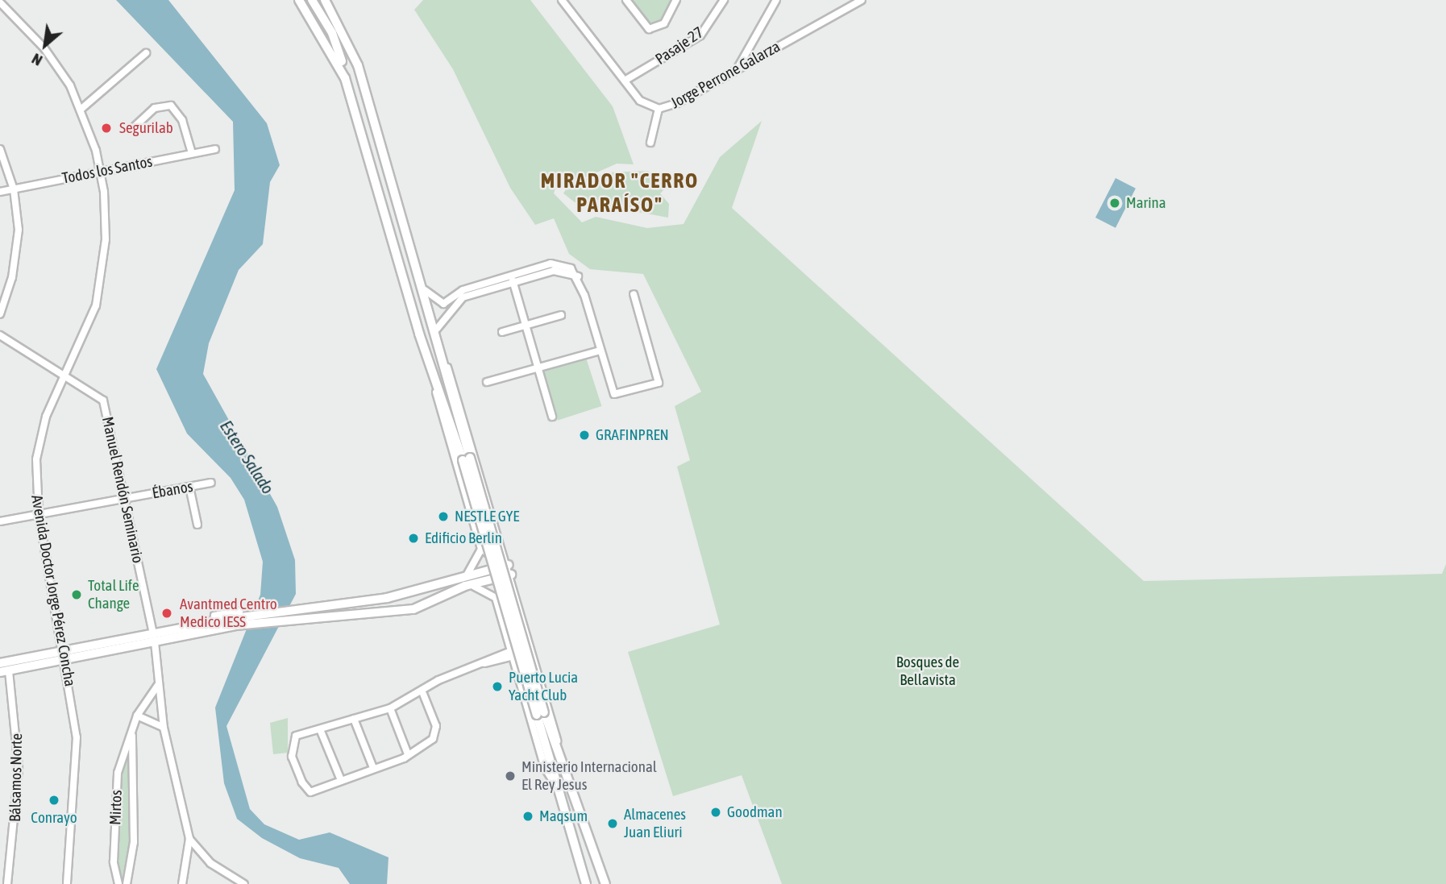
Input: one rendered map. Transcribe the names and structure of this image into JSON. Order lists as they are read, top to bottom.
{
  "streets": {
    "street": [
      "Pasaje 27",
      "Jorge Perrone Galarza",
      "Todos los Santos",
      "Manuel Rendón Seminario",
      "Ébanos",
      "Avenida Doctor Jorge Pérez Concha",
      "Bálsamos Norte",
      "Mirtos"
    ]
  },
  "crossings": [
    ["Pasaje 27", "Jorge Perrone Galarza"],
    ["Todos los Santos", "Avenida Doctor Jorge Pérez Concha"],
    ["Manuel Rendón Seminario", "Ébanos"],
    ["Manuel Rendón Seminario", "Avenida Doctor Jorge Pérez Concha"],
    ["Manuel Rendón Seminario", "Mirtos"],
    ["Ébanos", "Avenida Doctor Jorge Pérez Concha"]
  ],
  "districts": ["MIRADOR \"CERRO PARAÍSO\""],
  "water": ["Estero Salado"],
  "parks": ["Bosques de Bellavista"],
  "places": [
    "Segurilab",
    "Marina",
    "GRAFINPREN",
    "NESTLE GYE",
    "Edificio Berlin",
    "Total Life Change",
    "Avantmed Centro Medico IESS",
    "Puerto Lucia Yacht Club",
    "Ministerio Internacional El Rey Jesus",
    "Conrayo",
    "Goodman",
    "Maqsum",
    "Almacenes Juan Eliuri"
  ],
  "north": "bottom left"
}
